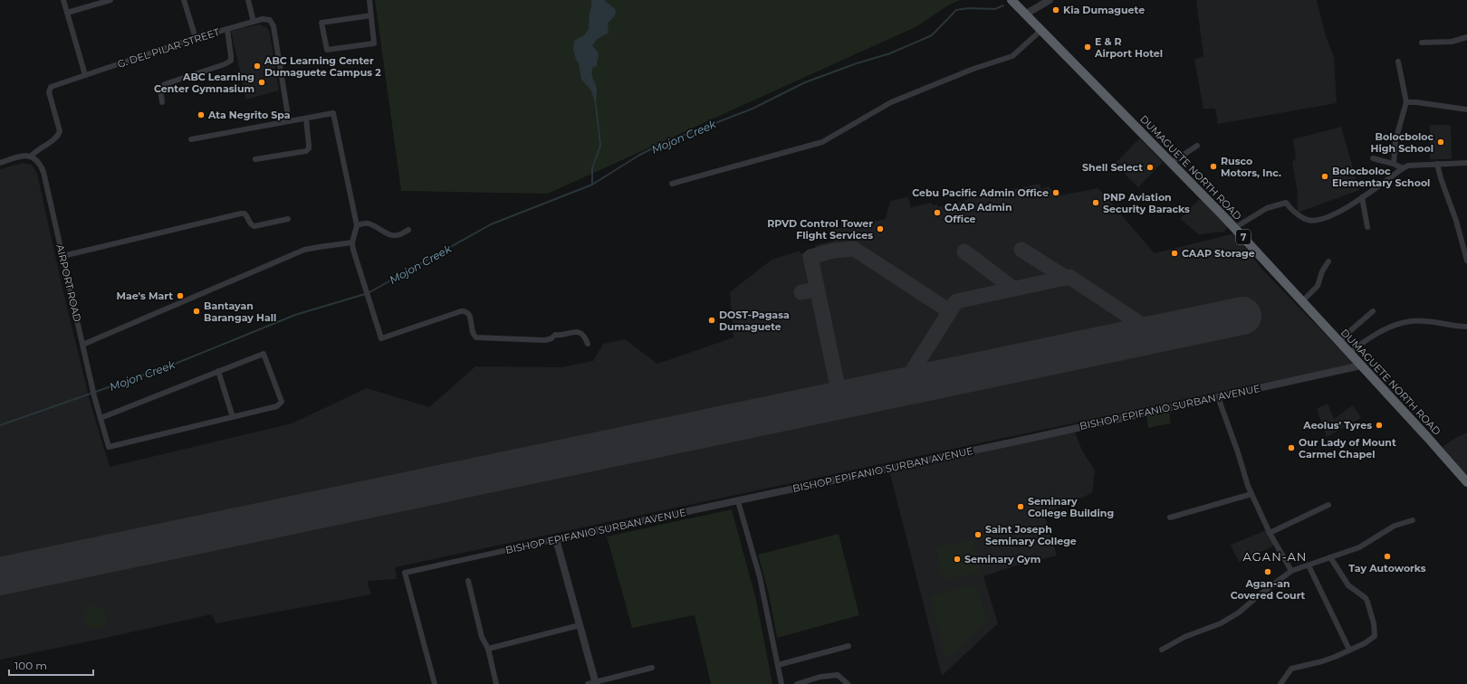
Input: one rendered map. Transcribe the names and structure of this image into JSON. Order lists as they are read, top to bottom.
{
  "streets": {
    "highway": ["DUMAGUETE NORTH ROAD", "7"],
    "street": ["G. DEL PILAR STREET", "AIRPORT ROAD", "BISHOP EPIFANIO SURBAN AVENUE"]
  },
  "crossings": [
    ["G. DEL PILAR STREET", "AIRPORT ROAD"],
    ["DUMAGUETE NORTH ROAD", "BISHOP EPIFANIO SURBAN AVENUE"]
  ],
  "districts": ["AGAN-AN"],
  "water": ["Mojon Creek"],
  "places": [
    "Kia Dumaguete",
    "E & R Airport Hotel",
    "ABC Learning Center Dumaguete Campus 2",
    "ABC Learning Center Gymnasium",
    "Ata Negrito Spa",
    "Bolocboloc High School",
    "Rusco Motors, Inc.",
    "Shell Select",
    "Bolocboloc Elementary School",
    "Cebu Pacific Admin Office",
    "PNP Aviation Security Baracks",
    "CAAP Admin Office",
    "RPVD Control Tower Flight Services",
    "CAAP Storage",
    "Mae's Mart",
    "Bantayan Barangay Hall",
    "DOST-Pagasa Dumaguete",
    "Aeolus' Tyres",
    "Our Lady of Mount Carmel Chapel",
    "Seminary College Building",
    "Saint Joseph Seminary College",
    "Tay Autoworks",
    "Seminary Gym",
    "Agan-an Covered Court"
  ],
  "scale_bar": "100 m"
}
